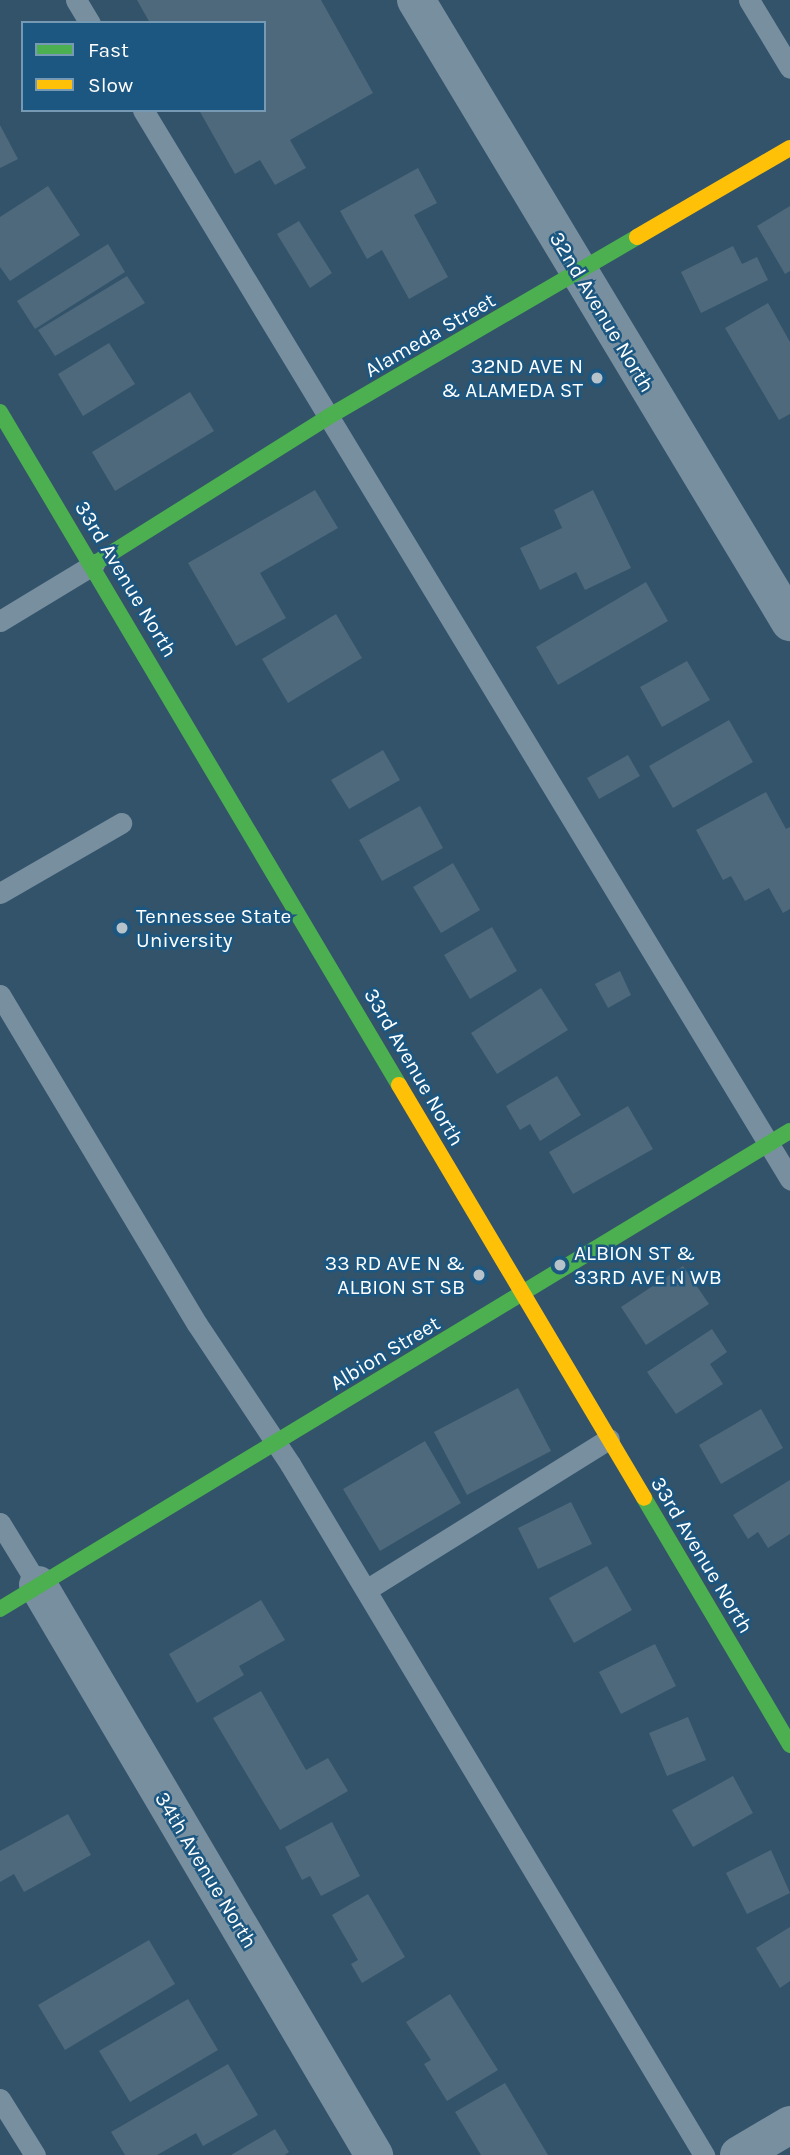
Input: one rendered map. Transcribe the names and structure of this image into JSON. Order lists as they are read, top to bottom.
{
  "streets": {
    "street": [
      "32nd Avenue North",
      "Alameda Street",
      "33rd Avenue North",
      "Albion Street",
      "34th Avenue North"
    ]
  },
  "crossings": [
    ["32nd Avenue North", "Alameda Street"],
    ["Alameda Street", "33rd Avenue North"],
    ["33rd Avenue North", "Albion Street"],
    ["Albion Street", "34th Avenue North"]
  ],
  "places": [
    "32ND AVE N & ALAMEDA ST",
    "Tennessee State University",
    "ALBION ST & 33RD AVE N WB",
    "33 RD AVE N & ALBION ST SB"
  ],
  "legend": ["Fast", "Slow"]
}
